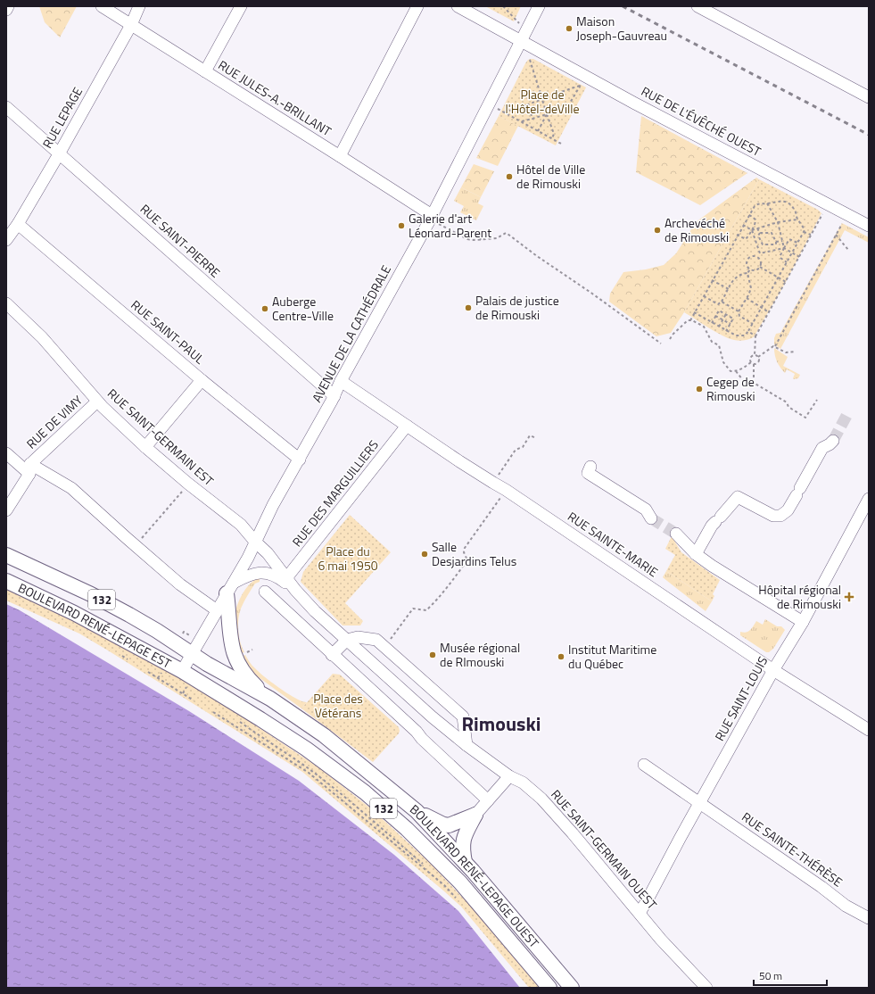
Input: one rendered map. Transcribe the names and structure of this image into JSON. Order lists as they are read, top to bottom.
{
  "streets": {
    "main road": ["132", "BOULEVARD RENÉ-LEPAGE EST", "BOULEVARD RENÉ-LEPAGE OUEST"],
    "street": [
      "RUE JULES-A.-BRILLANT",
      "RUE LEPAGE",
      "RUE DE L'ÉVÊCHÉ OUEST",
      "RUE SAINT-PIERRE",
      "RUE SAINT-PAUL",
      "AVENUE DE LA CATHÉDRALE",
      "RUE DE VIMY",
      "RUE SAINT-GERMAIN EST",
      "RUE DES MARGUILLIERS",
      "RUE SAINTE-MARIE",
      "RUE SAINT-LOUIS",
      "RUE SAINT-GERMAIN OUEST",
      "RUE SAINTE-THÉRÈSE"
    ]
  },
  "crossings": [
    ["RUE JULES-A.-BRILLANT", "RUE LEPAGE"],
    ["RUE JULES-A.-BRILLANT", "AVENUE DE LA CATHÉDRALE"],
    ["RUE LEPAGE", "RUE SAINT-PIERRE"],
    ["RUE LEPAGE", "RUE SAINT-PAUL"],
    ["RUE DE L'ÉVÊCHÉ OUEST", "AVENUE DE LA CATHÉDRALE"],
    ["RUE SAINT-PIERRE", "AVENUE DE LA CATHÉDRALE"],
    ["RUE SAINT-PAUL", "AVENUE DE LA CATHÉDRALE"],
    ["AVENUE DE LA CATHÉDRALE", "RUE SAINT-GERMAIN EST"],
    ["AVENUE DE LA CATHÉDRALE", "RUE SAINTE-MARIE"],
    ["AVENUE DE LA CATHÉDRALE", "BOULEVARD RENÉ-LEPAGE EST"],
    ["AVENUE DE LA CATHÉDRALE", "RUE SAINT-GERMAIN OUEST"],
    ["AVENUE DE LA CATHÉDRALE", "BOULEVARD RENÉ-LEPAGE OUEST"],
    ["RUE DE VIMY", "RUE SAINT-GERMAIN EST"],
    ["RUE SAINT-GERMAIN EST", "RUE SAINT-GERMAIN OUEST"],
    ["RUE DES MARGUILLIERS", "RUE SAINTE-MARIE"],
    ["RUE DES MARGUILLIERS", "RUE SAINT-GERMAIN OUEST"],
    ["RUE SAINTE-MARIE", "RUE SAINT-LOUIS"],
    ["BOULEVARD RENÉ-LEPAGE EST", "BOULEVARD RENÉ-LEPAGE OUEST"],
    ["RUE SAINT-LOUIS", "RUE SAINT-GERMAIN OUEST"],
    ["RUE SAINT-LOUIS", "RUE SAINTE-THÉRÈSE"]
  ],
  "districts": ["Rimouski"],
  "parks": ["Place de l'Hôtel-deVille", "Place du 6 mai 1950", "Place des Vétérans"],
  "places": {
    "other": [
      "Maison Joseph-Gauvreau",
      "Hôtel de Ville de Rimouski",
      "Galerie d'art Léonard-Parent",
      "Archevéché de Rimouski",
      "Palais de justice de Rimouski",
      "Auberge Centre-Ville",
      "Cegep de Rimouski",
      "Salle Desjardins Telus",
      "Musée régional de RImouski",
      "Institut Maritime du Québec"
    ],
    "health": ["Hôpital régional de Rimouski"]
  },
  "scale_bar": "50 m"
}
